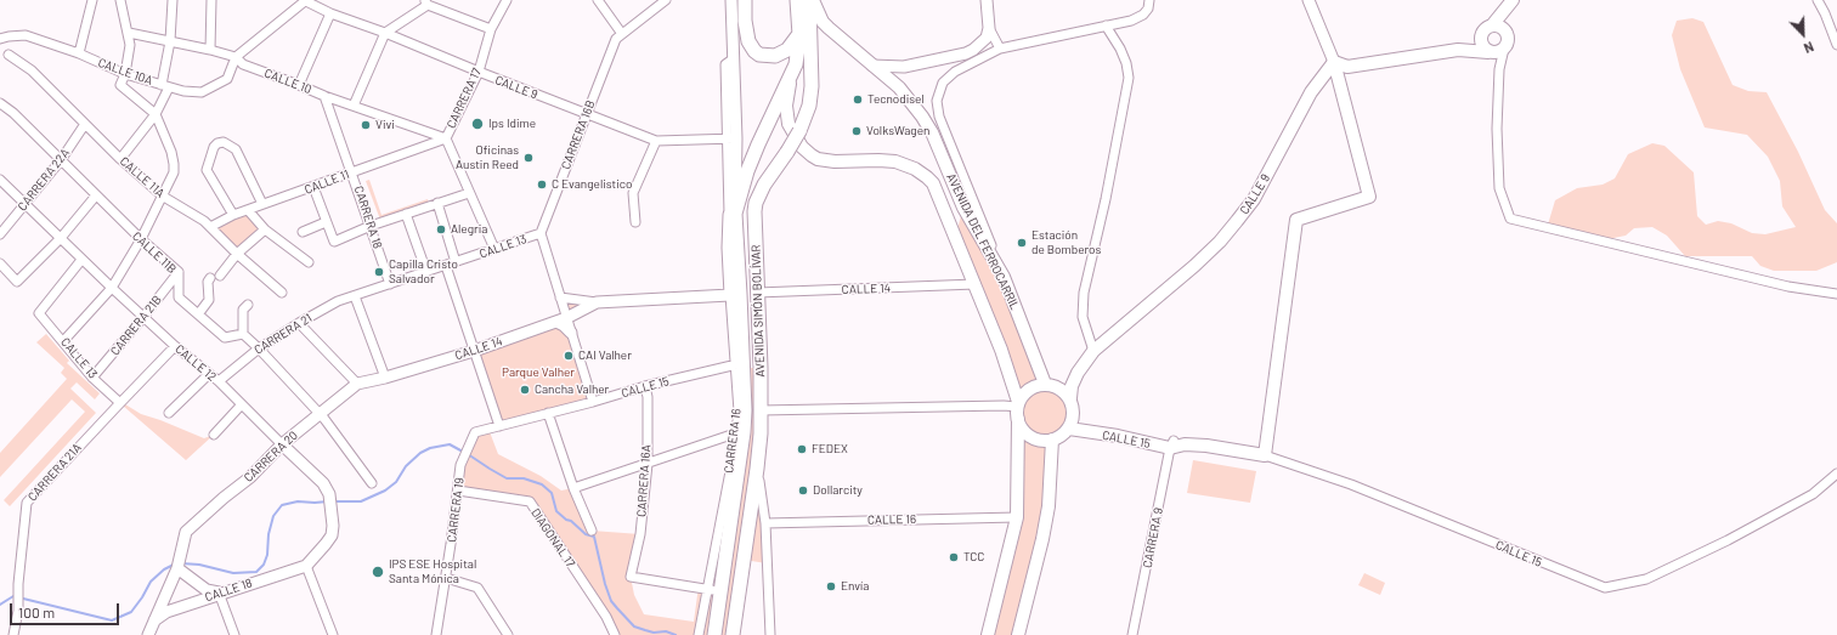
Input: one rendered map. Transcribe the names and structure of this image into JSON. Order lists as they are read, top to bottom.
{
  "streets": {
    "main road": [
      "CALLE 9",
      "AVENIDA DEL FERROCARRIL",
      "AVENIDA SIMÓN BOLÍVAR",
      "CALLE 15"
    ],
    "street": [
      "CALLE 10A",
      "CALLE 10",
      "CARRERA 17",
      "CARRERA 16B",
      "CALLE 11A",
      "CARRERA 22A",
      "CALLE 11",
      "CARRERA 18",
      "CALLE 13",
      "CALLE 11B",
      "CALLE 14",
      "CARRERA 21B",
      "CARRERA 21",
      "CALLE 12",
      "CARRERA 16",
      "CARRERA 20",
      "CARRERA 21A",
      "CARRERA 16A",
      "CARRERA 19",
      "CALLE 16",
      "DIAGONAL 17",
      "CARRERA 9",
      "CALLE 18"
    ]
  },
  "crossings": [
    ["CALLE 10A", "CALLE 10"],
    ["CALLE 10", "CARRERA 17"],
    ["CALLE 10", "CALLE 11"],
    ["CALLE 10", "CARRERA 18"],
    ["CALLE 9", "CARRERA 17"],
    ["CALLE 9", "CARRERA 16B"],
    ["CALLE 9", "AVENIDA DEL FERROCARRIL"],
    ["CALLE 9", "CALLE 15"],
    ["CALLE 9", "CARRERA 16"],
    ["CARRERA 17", "CALLE 11"],
    ["CARRERA 17", "CALLE 13"],
    ["CARRERA 16B", "CALLE 13"],
    ["CALLE 11A", "CARRERA 22A"],
    ["CALLE 11A", "CALLE 11"],
    ["CARRERA 22A", "CALLE 11B"],
    ["CARRERA 22A", "CALLE 12"],
    ["CALLE 11", "CARRERA 18"],
    ["CARRERA 18", "CALLE 13"],
    ["AVENIDA DEL FERROCARRIL", "CALLE 14"],
    ["AVENIDA DEL FERROCARRIL", "AVENIDA SIMÓN BOLÍVAR"],
    ["AVENIDA DEL FERROCARRIL", "CALLE 15"],
    ["AVENIDA DEL FERROCARRIL", "CALLE 16"],
    ["CALLE 13", "CARRERA 21B"],
    ["CALLE 13", "CARRERA 21"],
    ["CALLE 13", "CALLE 12"],
    ["CALLE 13", "CARRERA 21A"],
    ["CALLE 11B", "CARRERA 21B"],
    ["CALLE 14", "AVENIDA SIMÓN BOLÍVAR"],
    ["CALLE 14", "CARRERA 16"],
    ["CALLE 14", "CARRERA 20"],
    ["AVENIDA SIMÓN BOLÍVAR", "CALLE 15"],
    ["AVENIDA SIMÓN BOLÍVAR", "CARRERA 16"],
    ["CARRERA 21B", "CALLE 12"],
    ["CARRERA 21", "CALLE 12"],
    ["CALLE 12", "CARRERA 20"],
    ["CALLE 12", "CARRERA 21A"],
    ["CALLE 12", "CALLE 18"],
    ["CALLE 15", "CARRERA 16"],
    ["CALLE 15", "CARRERA 16A"],
    ["CALLE 15", "CARRERA 19"],
    ["CALLE 15", "CARRERA 9"],
    ["CARRERA 16", "CARRERA 16A"],
    ["CARRERA 19", "DIAGONAL 17"]
  ],
  "parks": ["Parque Valher"],
  "places": [
    "Tecnodisel",
    "Ips Idime",
    "Vivi",
    "VolksWagen",
    "Oficinas Austin Reed",
    "C Evangelistico",
    "Alegria",
    "Estación de Bomberos",
    "Capilla Cristo Salvador",
    "CAI Valher",
    "Cancha Valher",
    "FEDEX",
    "Dollarcity",
    "TCC",
    "IPS ESE Hospital Santa Mónica",
    "Envía"
  ],
  "scale_bar": "100 m",
  "north": "bottom right"
}
